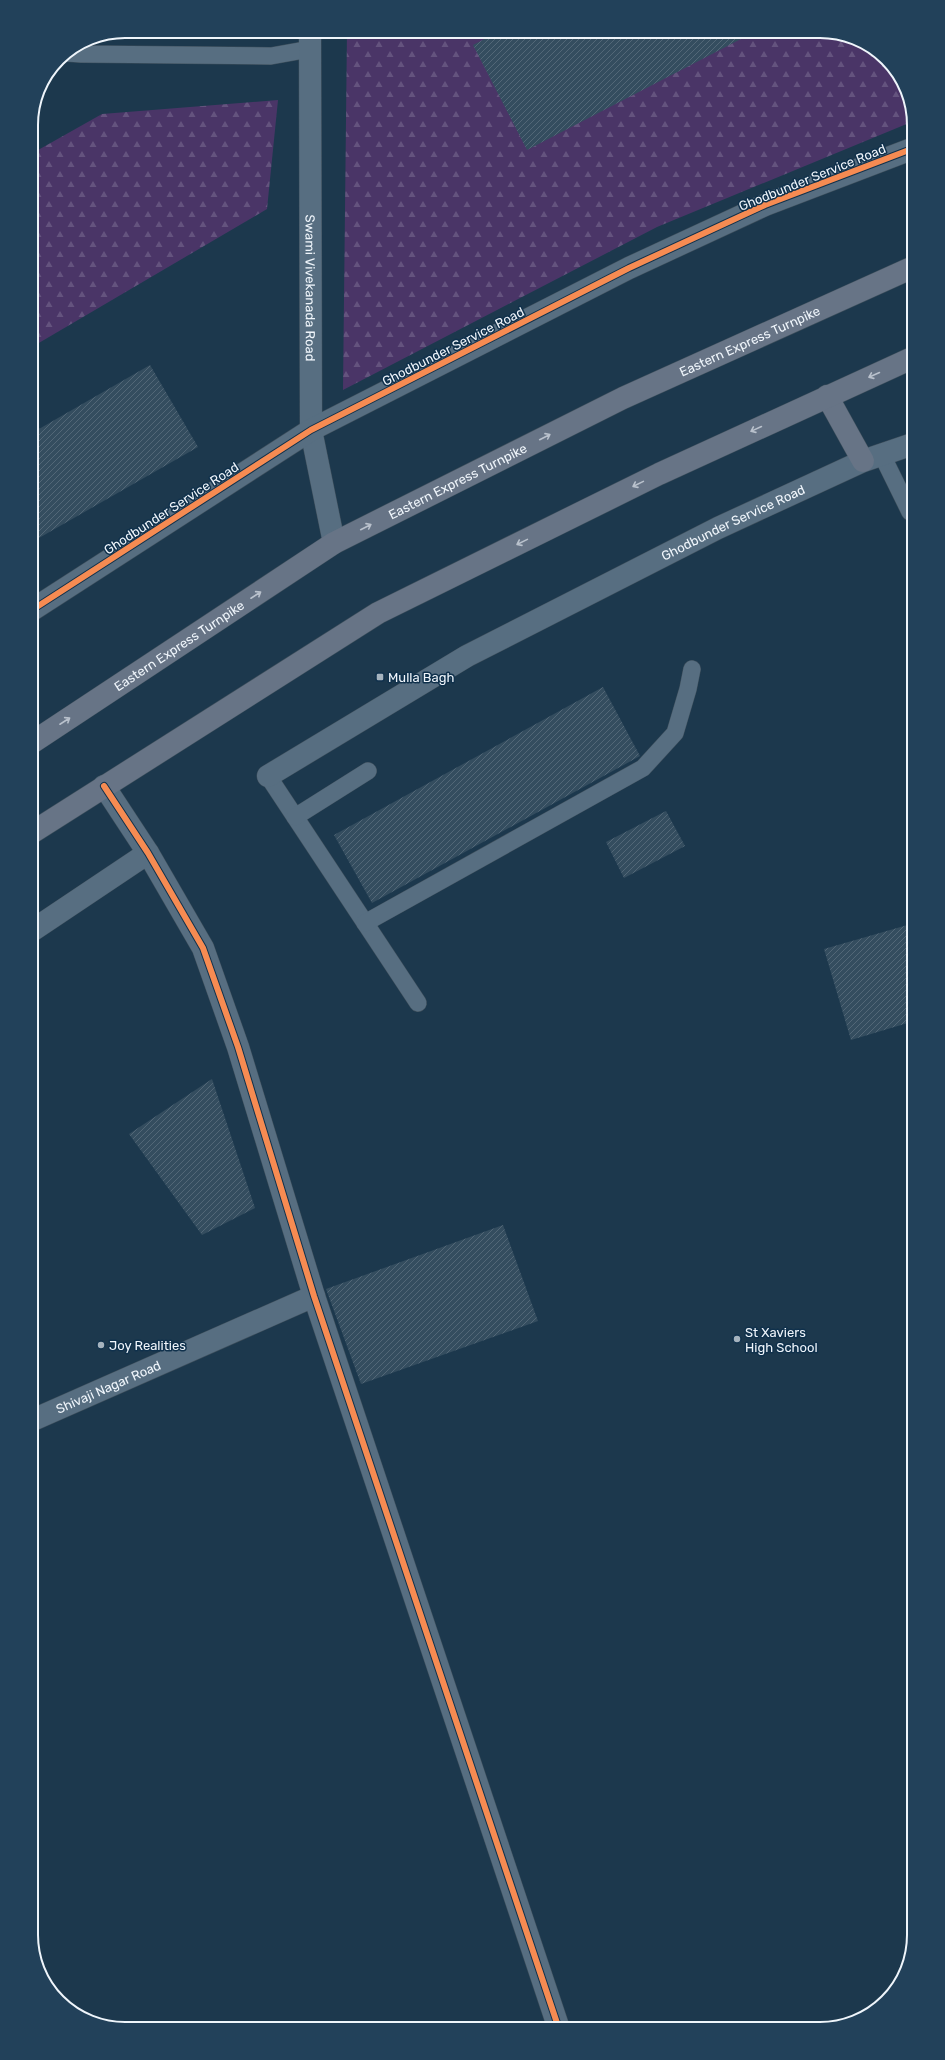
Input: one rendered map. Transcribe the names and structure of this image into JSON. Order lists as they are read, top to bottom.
{
  "streets": {
    "main road": ["Eastern Express Turnpike"],
    "street": ["Ghodbunder Service Road", "Swami Vivekanada Road", "Shivaji Nagar Road"]
  },
  "crossings": [
    ["Ghodbunder Service Road", "Swami Vivekanada Road"],
    ["Swami Vivekanada Road", "Eastern Express Turnpike"]
  ],
  "places": {
    "transit": ["Mulla Bagh"],
    "other": ["St Xaviers High School", "Joy Realities"]
  }
}
